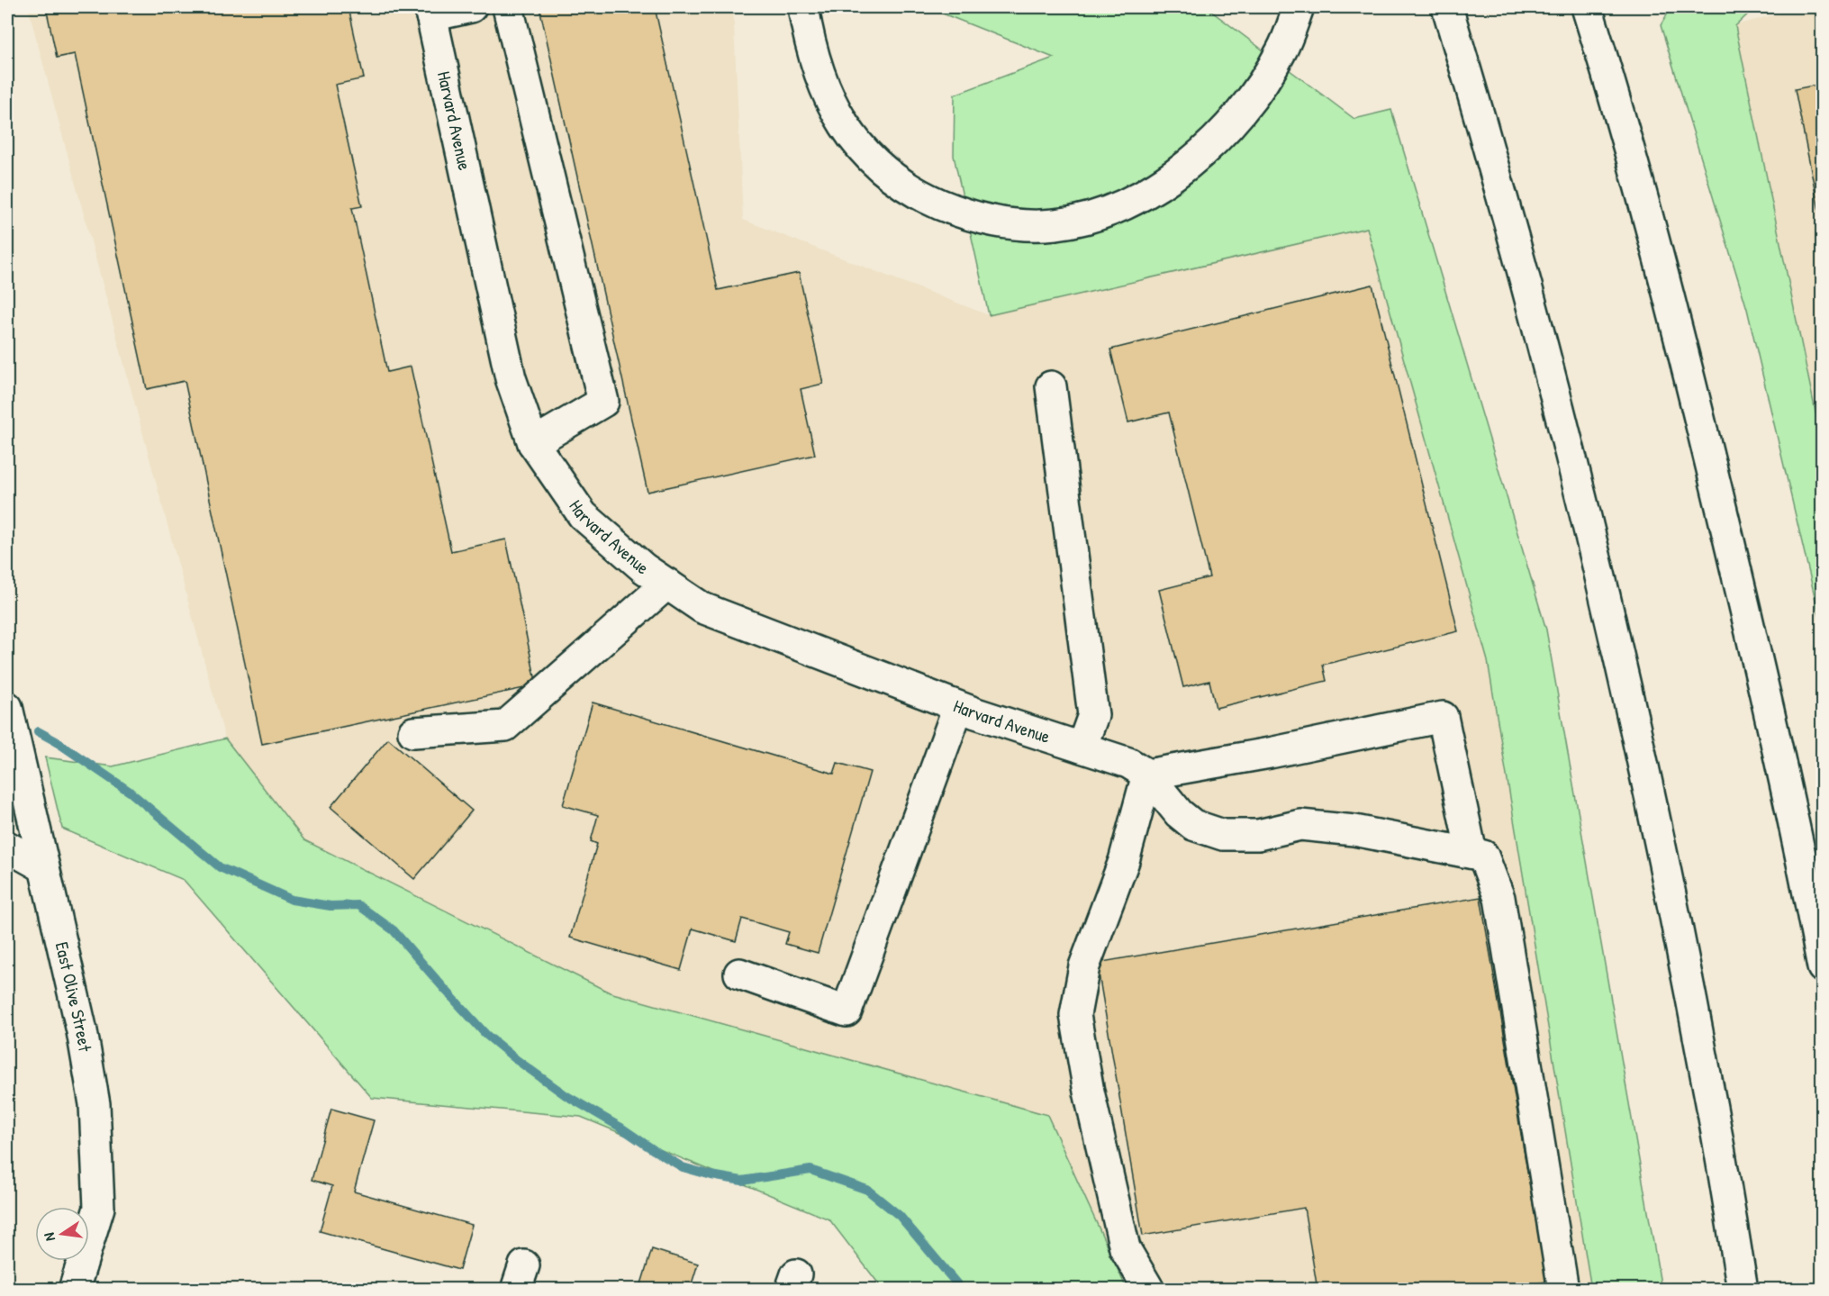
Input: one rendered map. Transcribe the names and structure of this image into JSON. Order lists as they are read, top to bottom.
{
  "streets": {
    "main road": ["Harvard Avenue", "East Olive Street"]
  },
  "north": "left"
}
